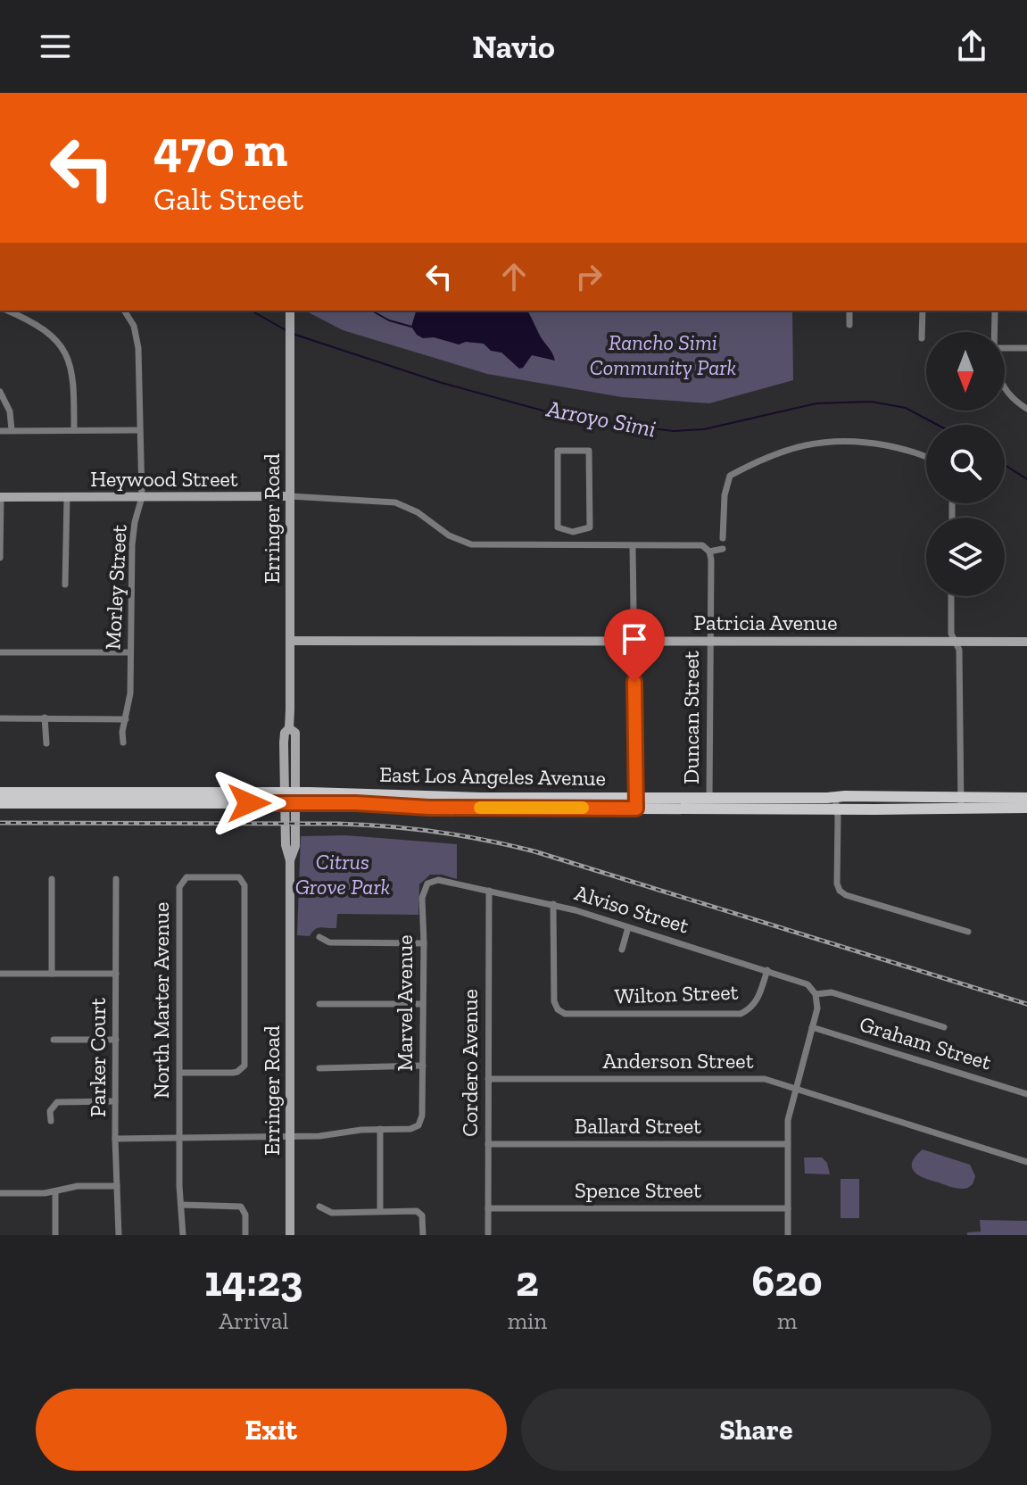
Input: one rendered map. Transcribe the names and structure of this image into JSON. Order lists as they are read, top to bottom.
{
  "streets": {
    "main road": ["East Los Angeles Avenue"],
    "street": [
      "Heywood Street",
      "Erringer Road",
      "Morley Street",
      "Patricia Avenue",
      "Duncan Street",
      "Alviso Street",
      "Wilton Street",
      "North Marter Avenue",
      "Marvel Avenue",
      "Graham Street",
      "Parker Court",
      "Anderson Street",
      "Cordero Avenue",
      "Ballard Street",
      "Spence Street"
    ]
  },
  "crossings": [
    ["Heywood Street", "Erringer Road"],
    ["Heywood Street", "Morley Street"],
    ["Heywood Street", "Duncan Street"],
    ["Erringer Road", "Patricia Avenue"],
    ["Erringer Road", "East Los Angeles Avenue"],
    ["Patricia Avenue", "Duncan Street"],
    ["Duncan Street", "East Los Angeles Avenue"],
    ["Alviso Street", "Wilton Street"],
    ["Alviso Street", "Marvel Avenue"],
    ["Alviso Street", "Cordero Avenue"],
    ["Anderson Street", "Cordero Avenue"],
    ["Cordero Avenue", "Ballard Street"],
    ["Cordero Avenue", "Spence Street"]
  ],
  "water": ["Arroyo Simi"],
  "parks": ["Rancho Simi Community Park", "Citrus Grove Park"],
  "north": "bottom",
  "page": {
    "header": "Navio",
    "turn": ["470 m", "Galt Street"],
    "eta": [
      "14:23",
      "Arrival",
      "2",
      "min",
      "620",
      "m"
    ],
    "buttons": ["Exit", "Share"]
  }
}
